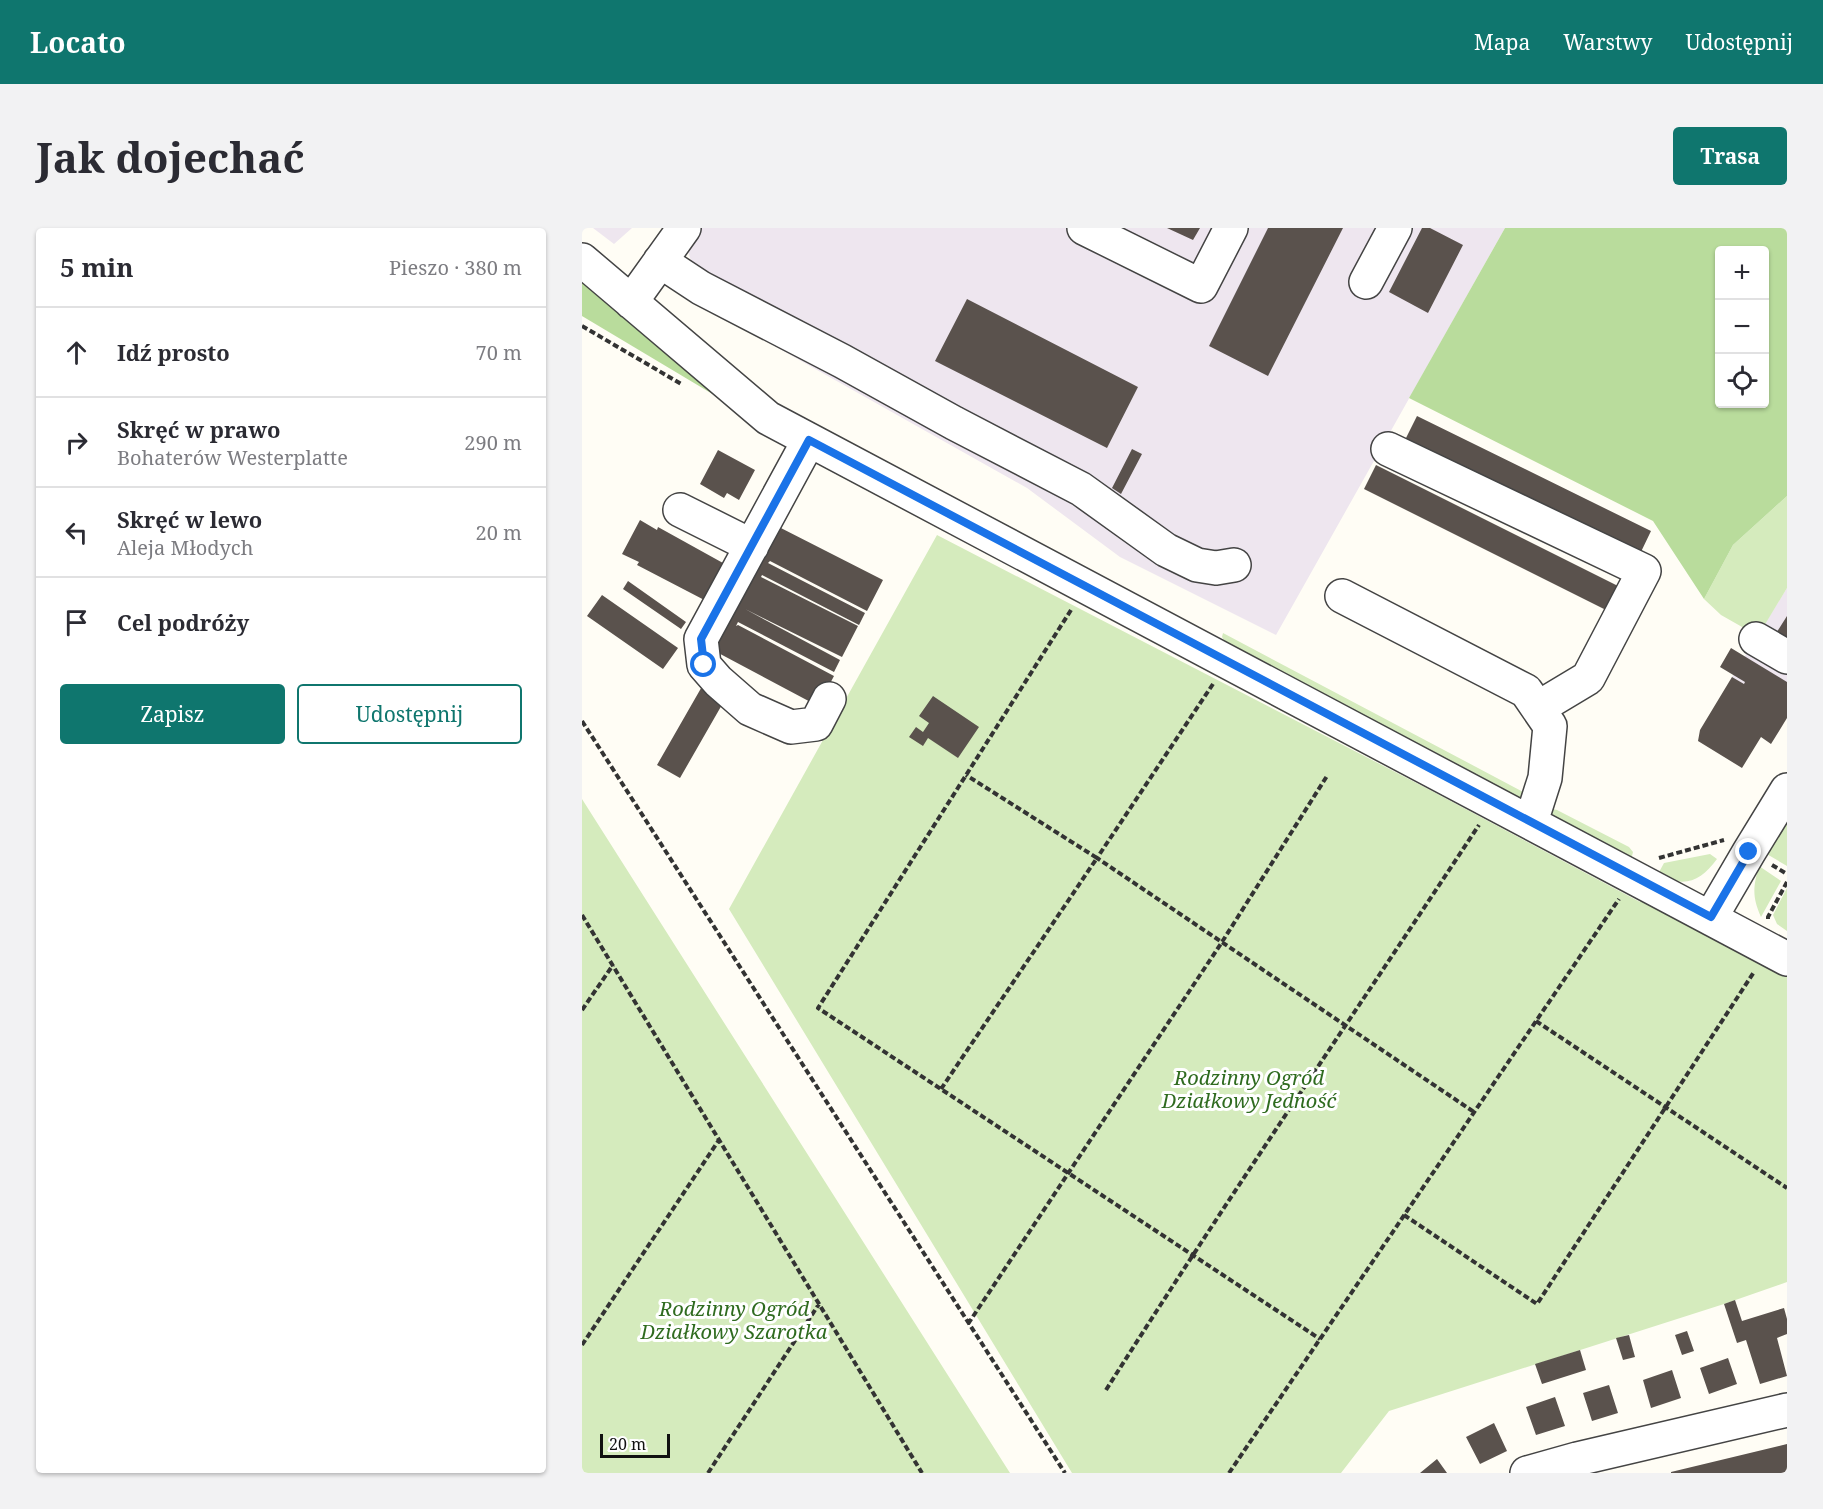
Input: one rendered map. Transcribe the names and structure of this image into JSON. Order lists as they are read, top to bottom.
{
  "parks": ["Rodzinny Ogród Działkowy Jedność", "Rodzinny Ogród Działkowy Szarotka"],
  "scale_bar": "20 m",
  "page": {
    "header": "Locato",
    "nav": ["Mapa", "Warstwy", "Udostępnij"],
    "buttons": [
      "Trasa",
      ["Zapisz", "Udostępnij"]
    ],
    "title": "Jak dojechać",
    "heading": ["5 min", "Pieszo · 380 m"],
    "map_buttons": ["+", "−"],
    "list": [
      ["Idź prosto", "70 m"],
      ["Skręć w prawo", "Bohaterów Westerplatte", "290 m"],
      ["Skręć w lewo", "Aleja Młodych", "20 m"],
      "Cel podróży"
    ],
    "scale": "20 m"
  }
}
